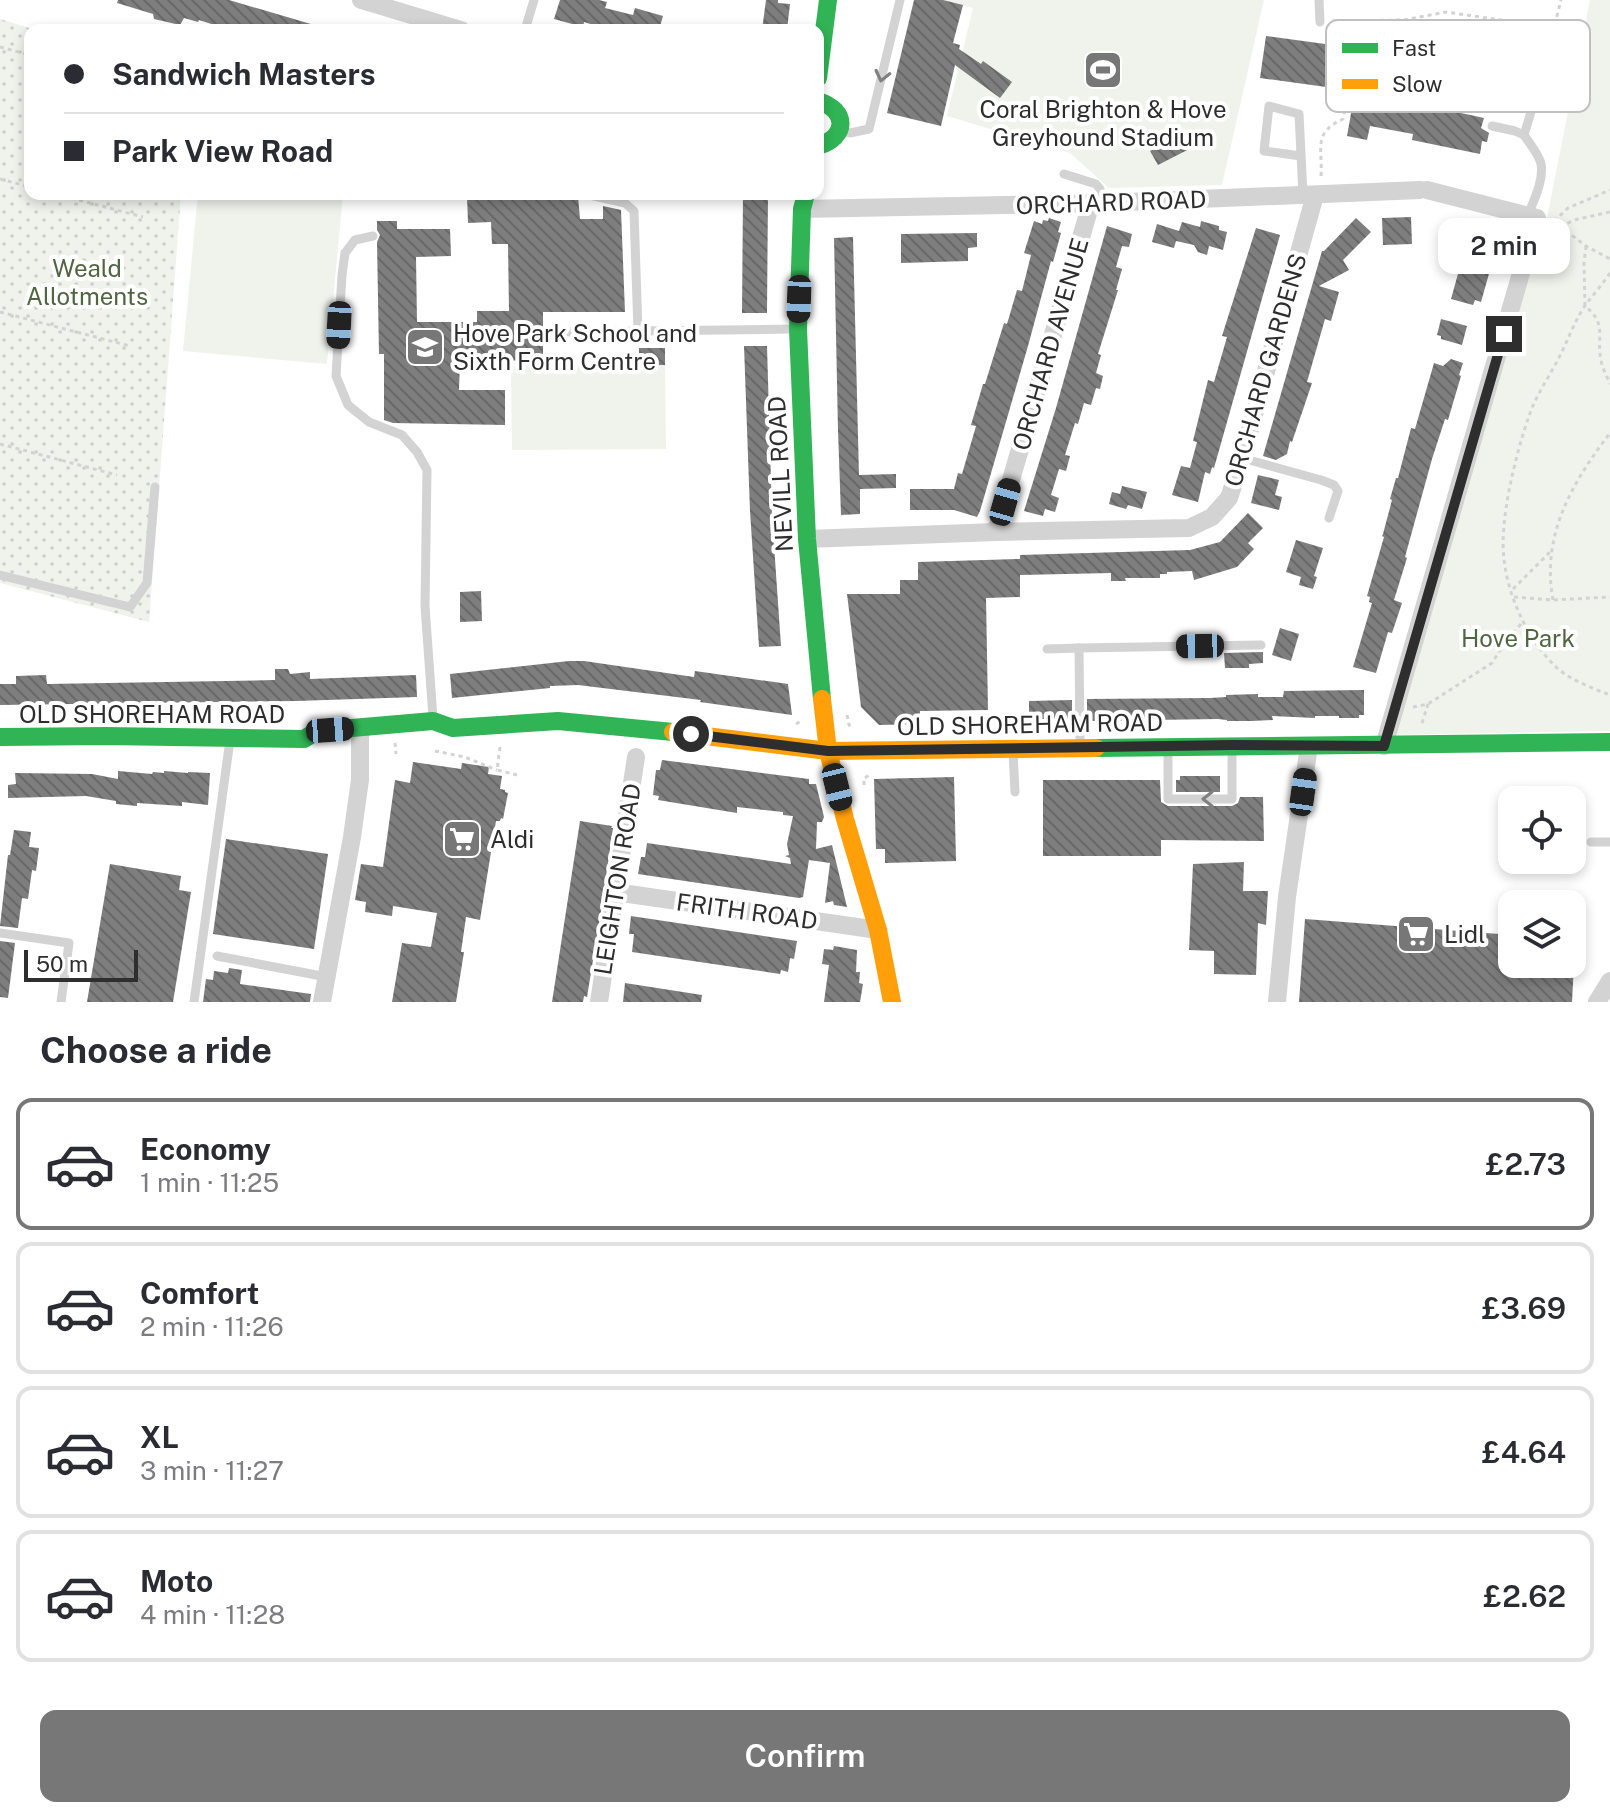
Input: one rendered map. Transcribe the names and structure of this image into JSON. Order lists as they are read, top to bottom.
{
  "streets": {
    "main road": ["NEVILL ROAD", "OLD SHOREHAM ROAD"],
    "street": [
      "ORCHARD ROAD",
      "ORCHARD AVENUE",
      "ORCHARD GARDENS",
      "LEIGHTON ROAD",
      "FRITH ROAD"
    ]
  },
  "crossings": [
    ["ORCHARD ROAD", "ORCHARD AVENUE"],
    ["ORCHARD ROAD", "ORCHARD GARDENS"],
    ["ORCHARD ROAD", "NEVILL ROAD"],
    ["ORCHARD AVENUE", "ORCHARD GARDENS"],
    ["ORCHARD GARDENS", "NEVILL ROAD"],
    ["NEVILL ROAD", "OLD SHOREHAM ROAD"],
    ["NEVILL ROAD", "FRITH ROAD"],
    ["LEIGHTON ROAD", "FRITH ROAD"]
  ],
  "parks": ["Weald Allotments", "Hove Park"],
  "places": {
    "sports": ["Coral Brighton & Hove Greyhound Stadium"],
    "school or university": ["Hove Park School and Sixth Form Centre"],
    "supermarket": ["Aldi", "Lidl"]
  },
  "legend": ["Fast", "Slow"],
  "scale_bar": "50 m",
  "page": {
    "banner": ["Sandwich Masters", "Park View Road"],
    "bubble": "2 min",
    "scale": "50 m",
    "heading": "Choose a ride",
    "list": [
      {
        "name": "Economy",
        "note": "1 min · 11:25",
        "value": "£2.73"
      },
      {
        "name": "Comfort",
        "note": "2 min · 11:26",
        "value": "£3.69"
      },
      {
        "name": "XL",
        "note": "3 min · 11:27",
        "value": "£4.64"
      },
      {
        "name": "Moto",
        "note": "4 min · 11:28",
        "value": "£2.62"
      }
    ],
    "buttons": "Confirm"
  }
}
